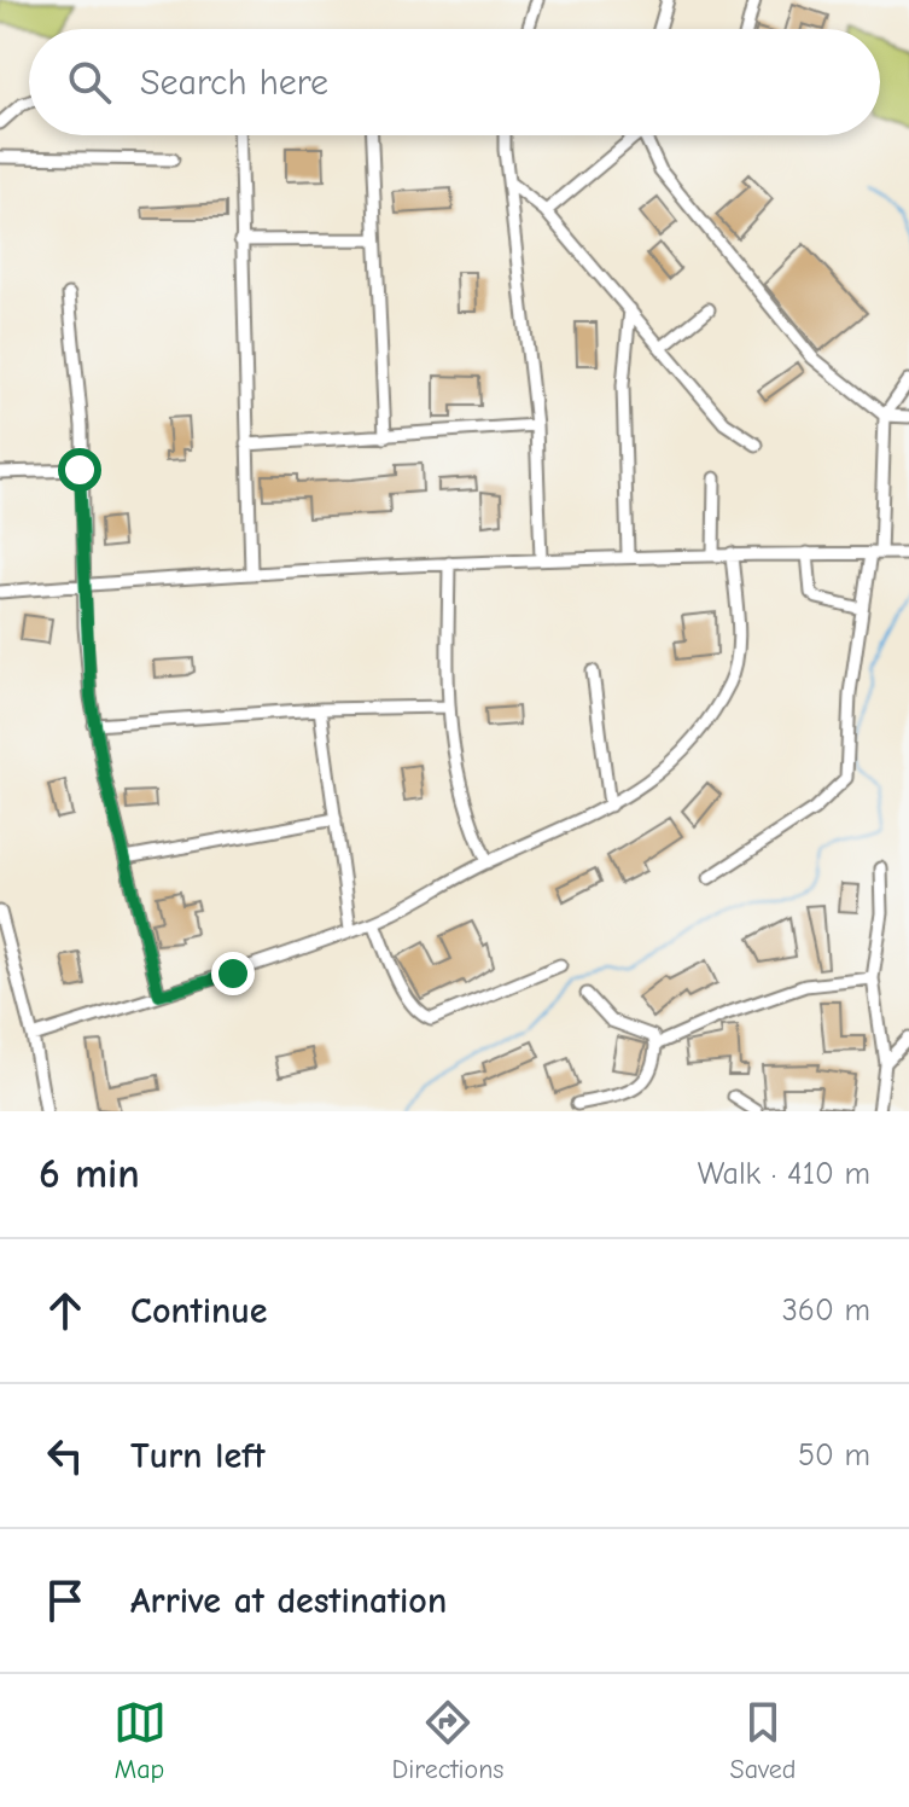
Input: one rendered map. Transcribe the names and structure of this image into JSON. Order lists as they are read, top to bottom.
{
  "page": {
    "search": "Search here",
    "heading": ["6 min", "Walk · 410 m"],
    "list": [
      ["Continue", "360 m"],
      ["Turn left", "50 m"],
      "Arrive at destination"
    ],
    "nav": ["Map", "Directions", "Saved"]
  }
}
